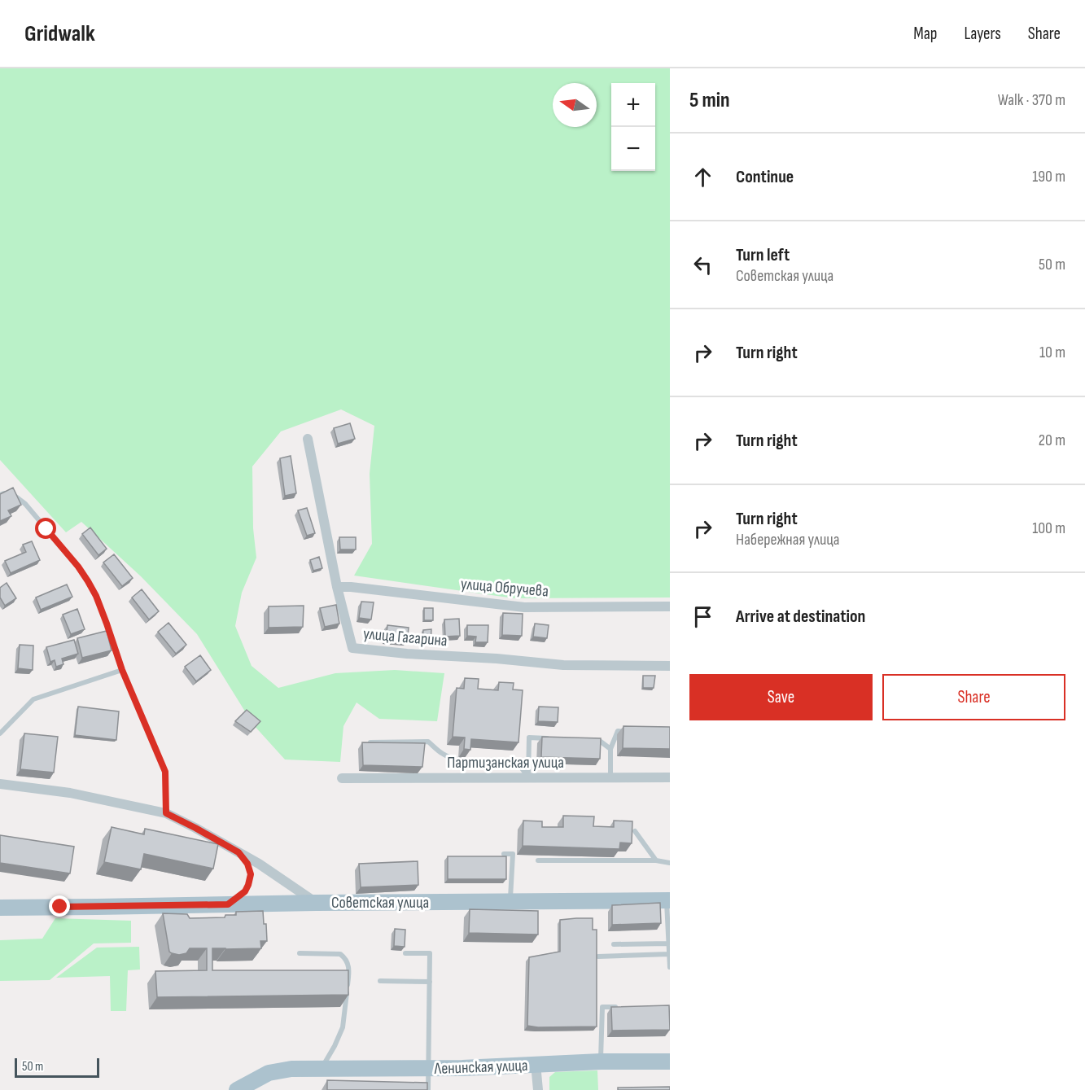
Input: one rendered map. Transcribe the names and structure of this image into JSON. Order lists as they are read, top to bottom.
{
  "streets": {
    "main road": ["Советская улица", "Ленинская улица"],
    "street": ["улица Обручева", "улица Гагарина", "Партизанская улица"]
  },
  "crossings": [
    ["улица Обручева", "улица Гагарина"]
  ],
  "scale_bar": "50 m",
  "north": "left",
  "page": {
    "header": "Gridwalk",
    "nav": ["Map", "Layers", "Share"],
    "heading": ["5 min", "Walk · 370 m"],
    "map_buttons": ["+", "−"],
    "list": [
      ["Continue", "190 m"],
      ["Turn left", "Советская улица", "50 m"],
      ["Turn right", "10 m"],
      ["Turn right", "20 m"],
      ["Turn right", "Набережная улица", "100 m"],
      "Arrive at destination"
    ],
    "buttons": ["Save", "Share"],
    "scale": "50 m"
  }
}
